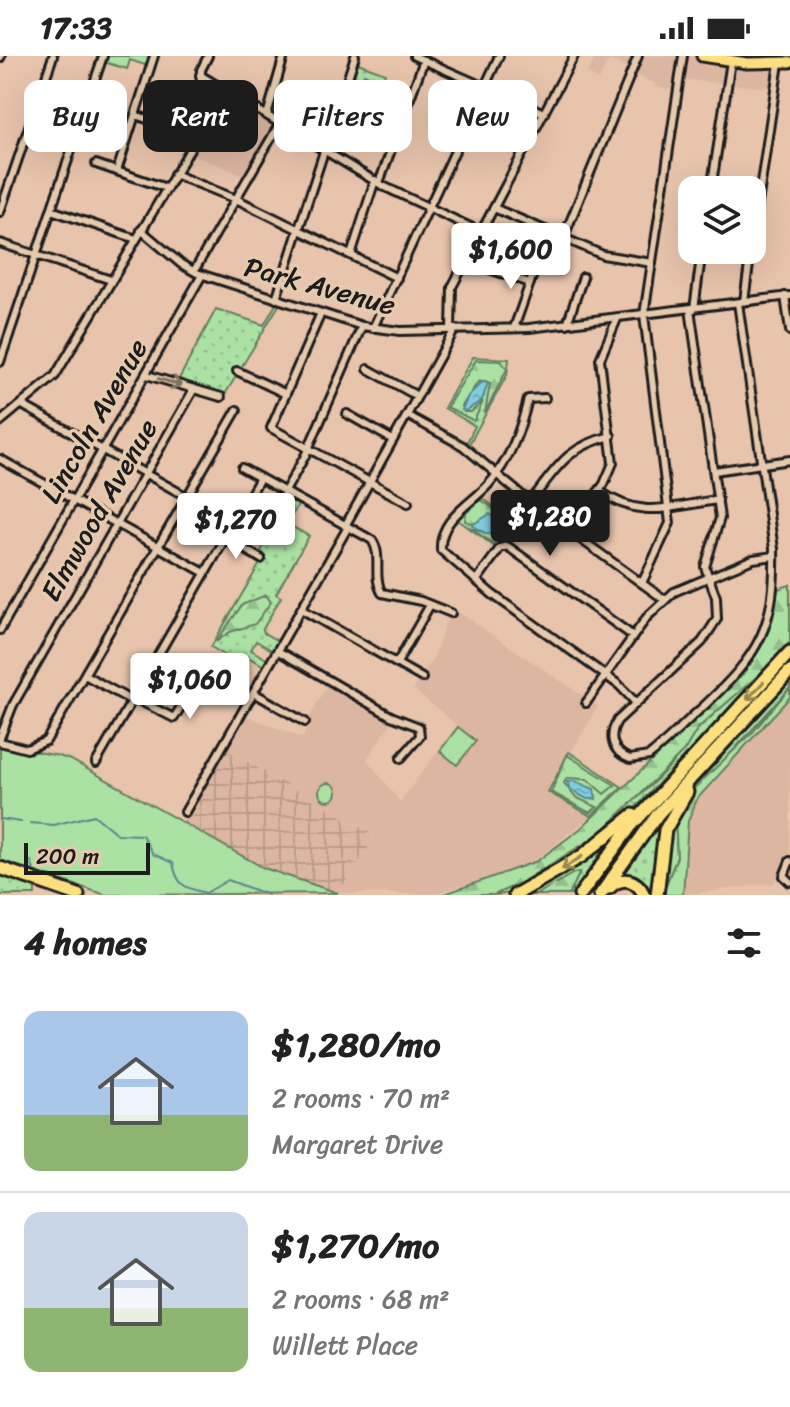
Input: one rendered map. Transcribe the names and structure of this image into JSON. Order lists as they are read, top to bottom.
{
  "streets": {
    "street": ["Park Avenue", "Lincoln Avenue", "Elmwood Avenue"]
  },
  "crossings": [
    ["Park Avenue", "Lincoln Avenue"]
  ],
  "scale_bar": "200 m",
  "page": {
    "status": "17:33",
    "chip": [
      "Buy",
      "Rent",
      "Filters",
      "New"
    ],
    "price": [
      "$1,600",
      "$1,280",
      "$1,270",
      "$1,060"
    ],
    "scale": "200 m",
    "heading": "4 homes",
    "list": [
      {
        "name": "$1,280/mo",
        "note": "2 rooms · 70 m² · Margaret Drive"
      },
      {
        "name": "$1,270/mo",
        "note": "2 rooms · 68 m² · Willett Place"
      }
    ]
  }
}
